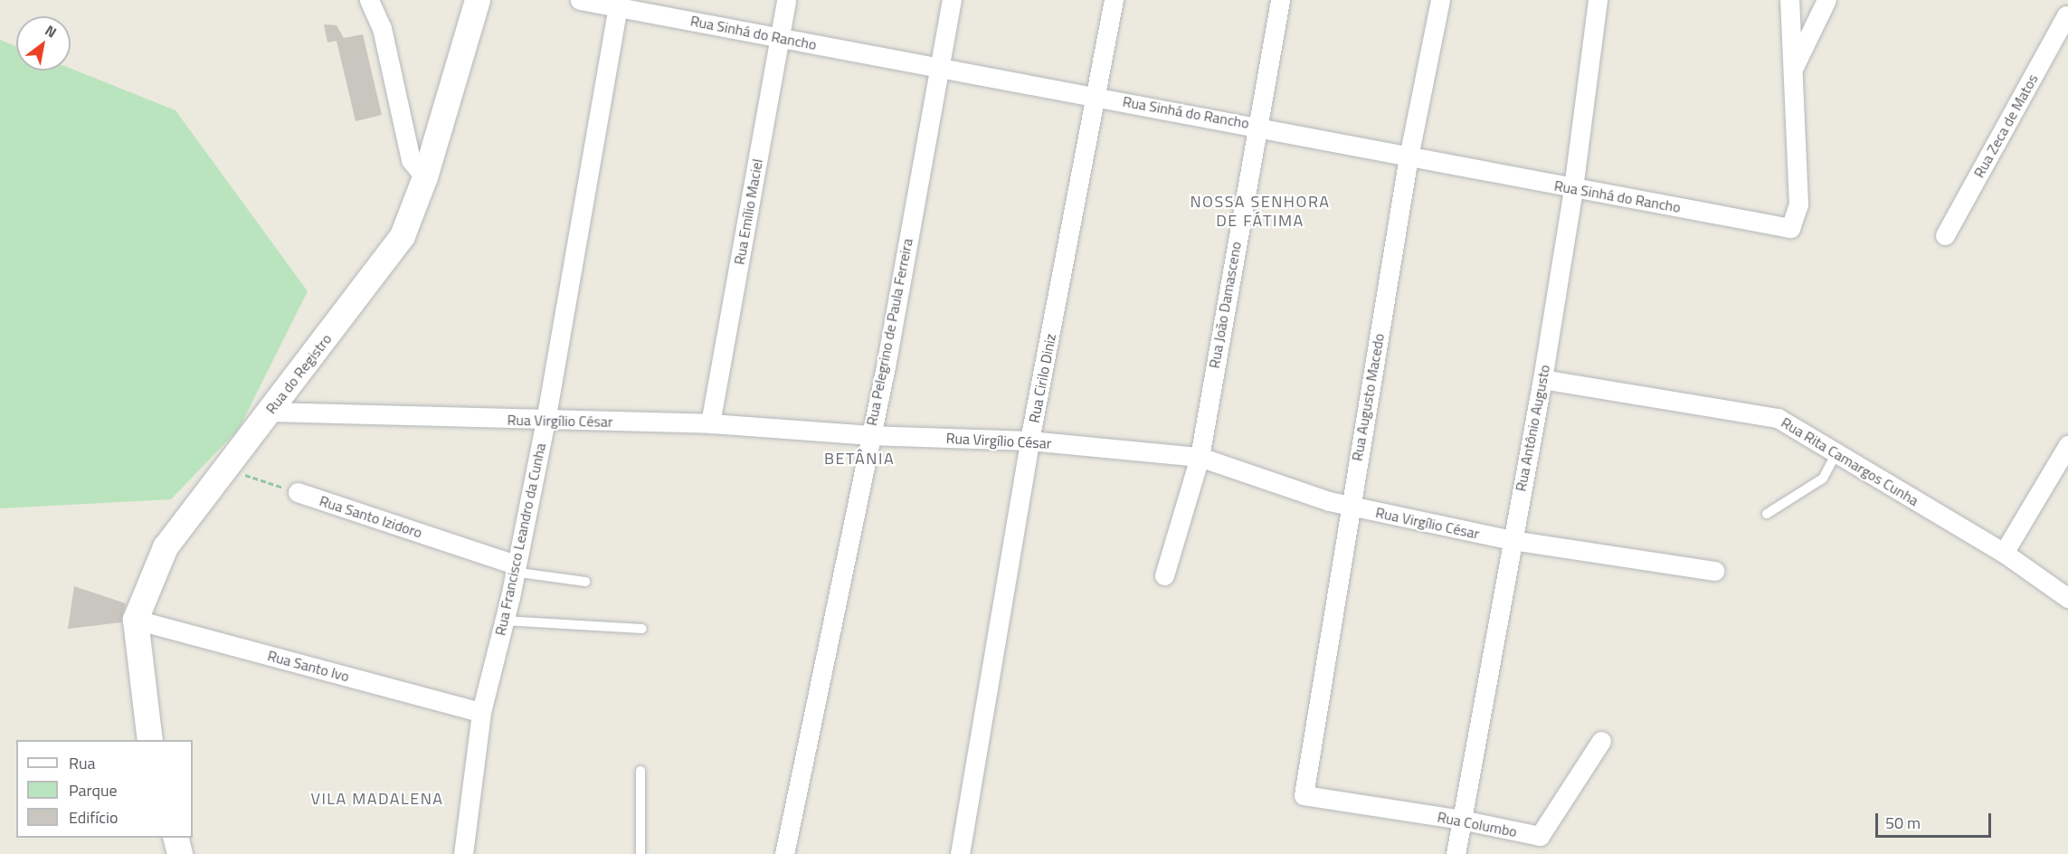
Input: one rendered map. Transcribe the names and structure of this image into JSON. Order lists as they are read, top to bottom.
{
  "streets": {
    "main road": ["Rua do Registro"],
    "street": [
      "Rua Sinhá do Rancho",
      "Rua Zeca de Matos",
      "Rua Emílio Maciel",
      "Rua João Damasceno",
      "Rua Pelegrino de Paula Ferreira",
      "Rua Cirilo Diniz",
      "Rua Augusto Macedo",
      "Rua Virgílio César",
      "Rua Antônio Augusto",
      "Rua Rita Camargos Cunha",
      "Rua Santo Izidoro",
      "Rua Francisco Leandro da Cunha",
      "Rua Santo Ivo",
      "Rua Columbo"
    ]
  },
  "crossings": [
    ["Rua Sinhá do Rancho", "Rua Emílio Maciel"],
    ["Rua Sinhá do Rancho", "Rua João Damasceno"],
    ["Rua Sinhá do Rancho", "Rua Pelegrino de Paula Ferreira"],
    ["Rua Sinhá do Rancho", "Rua Cirilo Diniz"],
    ["Rua Sinhá do Rancho", "Rua Augusto Macedo"],
    ["Rua Sinhá do Rancho", "Rua Antônio Augusto"],
    ["Rua Sinhá do Rancho", "Rua Francisco Leandro da Cunha"],
    ["Rua Emílio Maciel", "Rua Virgílio César"],
    ["Rua João Damasceno", "Rua Virgílio César"],
    ["Rua Pelegrino de Paula Ferreira", "Rua Virgílio César"],
    ["Rua do Registro", "Rua Virgílio César"],
    ["Rua do Registro", "Rua Santo Ivo"],
    ["Rua Cirilo Diniz", "Rua Virgílio César"],
    ["Rua Augusto Macedo", "Rua Virgílio César"],
    ["Rua Augusto Macedo", "Rua Columbo"],
    ["Rua Virgílio César", "Rua Antônio Augusto"],
    ["Rua Virgílio César", "Rua Francisco Leandro da Cunha"],
    ["Rua Antônio Augusto", "Rua Rita Camargos Cunha"],
    ["Rua Antônio Augusto", "Rua Columbo"],
    ["Rua Santo Izidoro", "Rua Francisco Leandro da Cunha"],
    ["Rua Francisco Leandro da Cunha", "Rua Santo Ivo"]
  ],
  "districts": ["NOSSA SENHORA DE FÁTIMA", "BETÂNIA", "VILA MADALENA"],
  "legend": ["Rua", "Parque", "Edifício"],
  "scale_bar": "50 m",
  "north": "top right"
}
